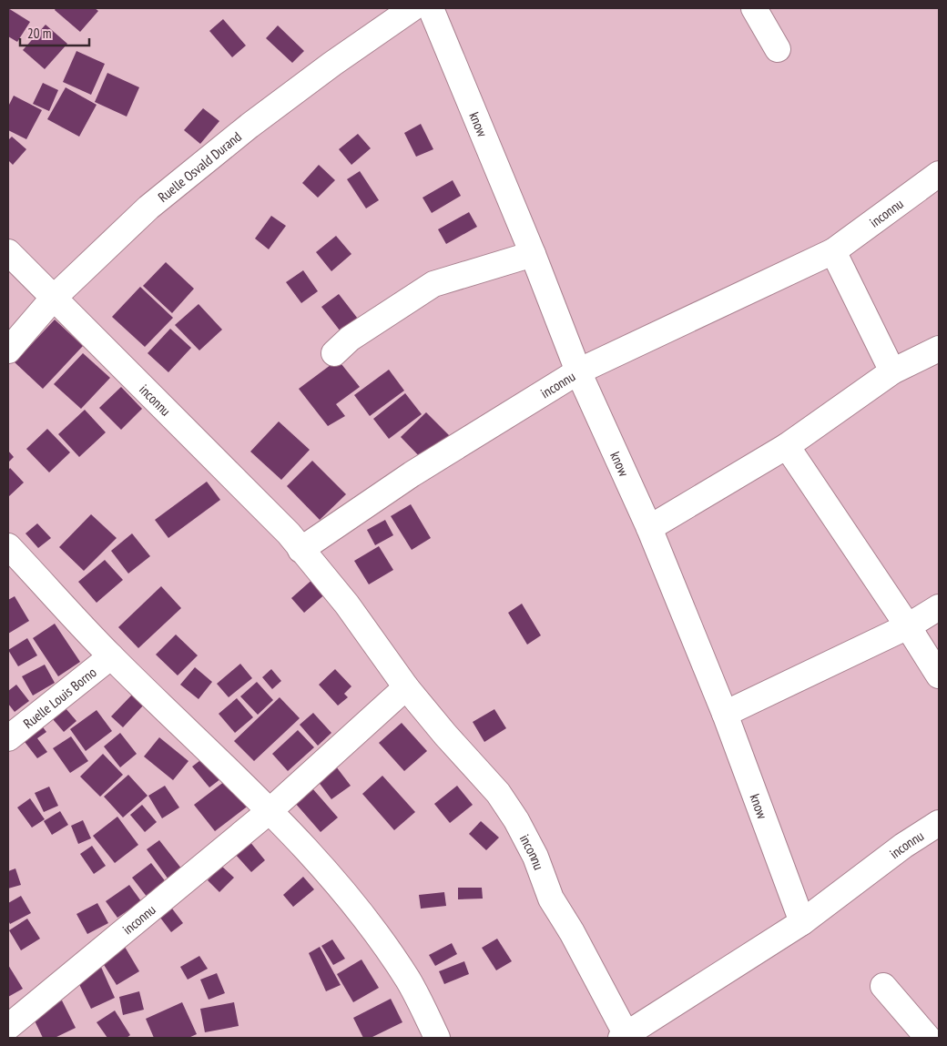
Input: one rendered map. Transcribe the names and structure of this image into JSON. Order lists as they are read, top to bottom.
{
  "streets": {
    "street": [
      "know",
      "Ruelle Osvald Durand",
      "inconnu",
      "Ruelle Louis Borno"
    ]
  },
  "crossings": [
    ["know", "inconnu"],
    ["Ruelle Osvald Durand", "inconnu"]
  ],
  "scale_bar": "20 m"
}
